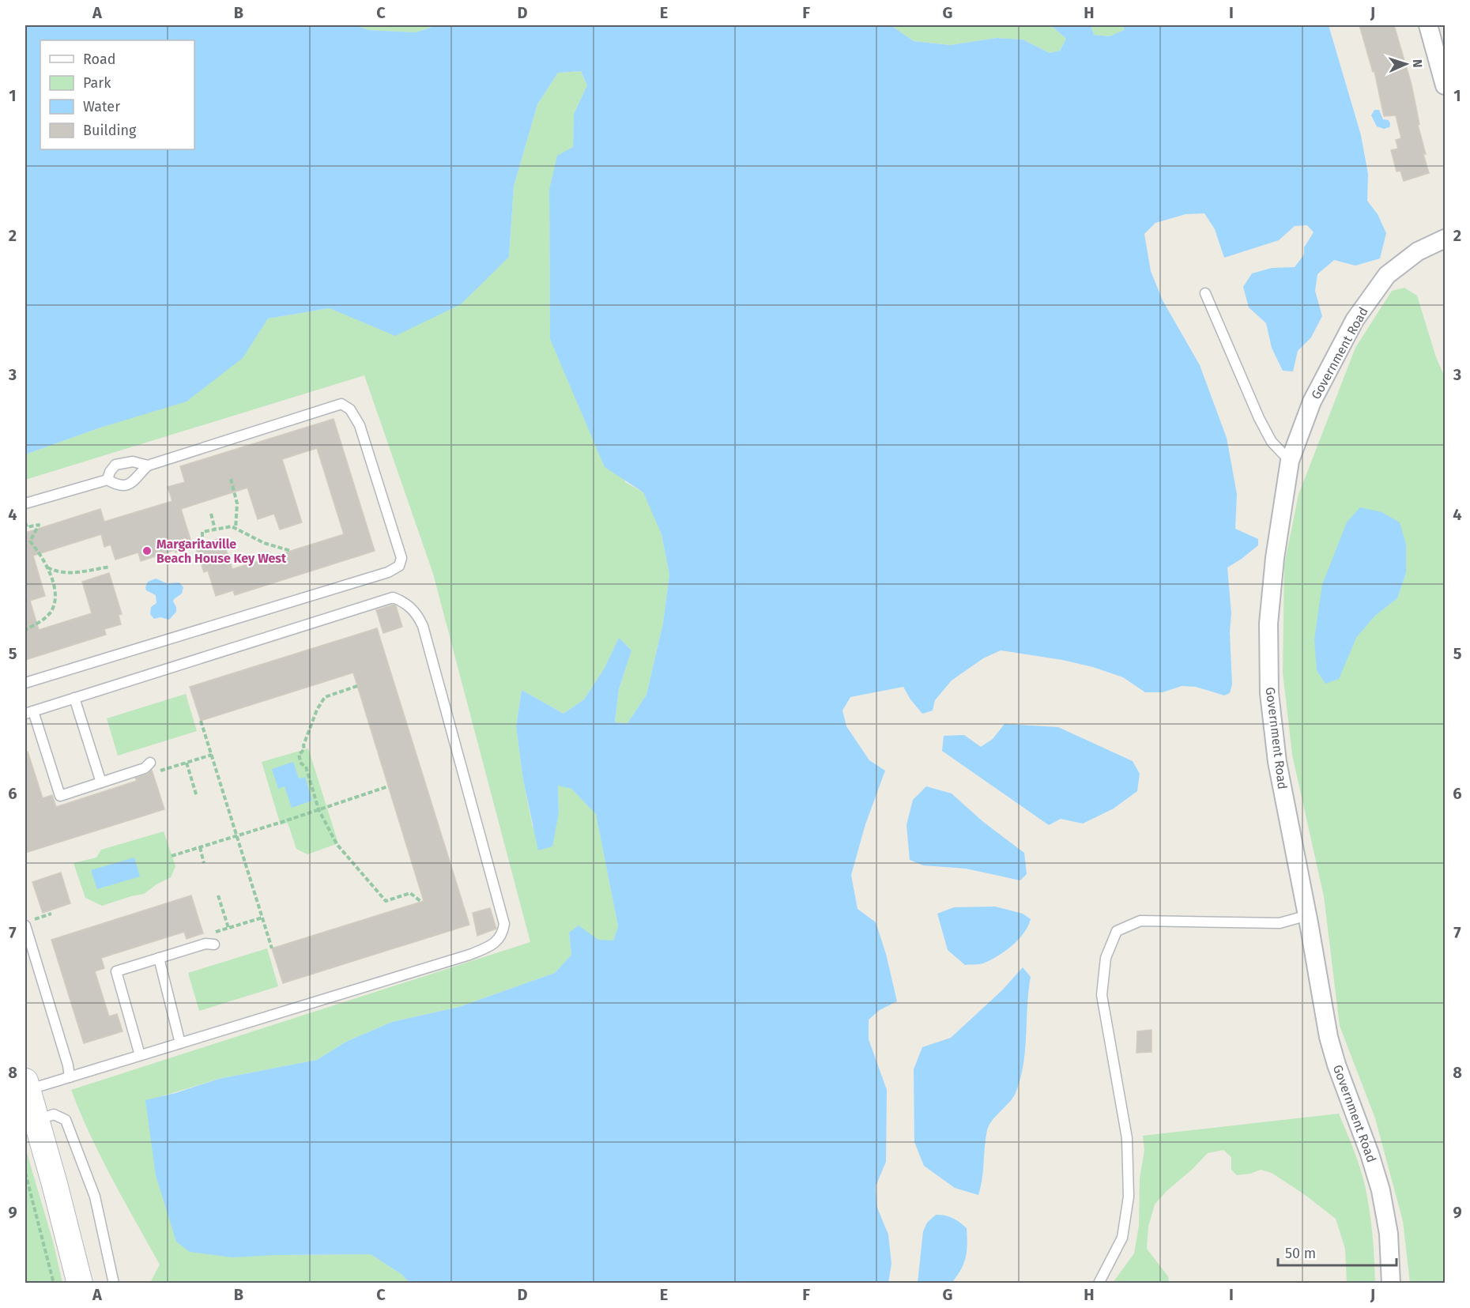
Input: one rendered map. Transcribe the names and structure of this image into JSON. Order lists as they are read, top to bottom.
{
  "streets": {
    "street": ["Government Road"]
  },
  "places": ["Margaritaville Beach House Key West"],
  "legend": [
    "Road",
    "Park",
    "Water",
    "Building"
  ],
  "scale_bar": "50 m",
  "north": "right",
  "grid": {
    "columns": [
      "A",
      "B",
      "C",
      "D",
      "E",
      "F",
      "G",
      "H",
      "I",
      "J"
    ],
    "rows": [
      "1",
      "2",
      "3",
      "4",
      "5",
      "6",
      "7",
      "8",
      "9"
    ]
  }
}
